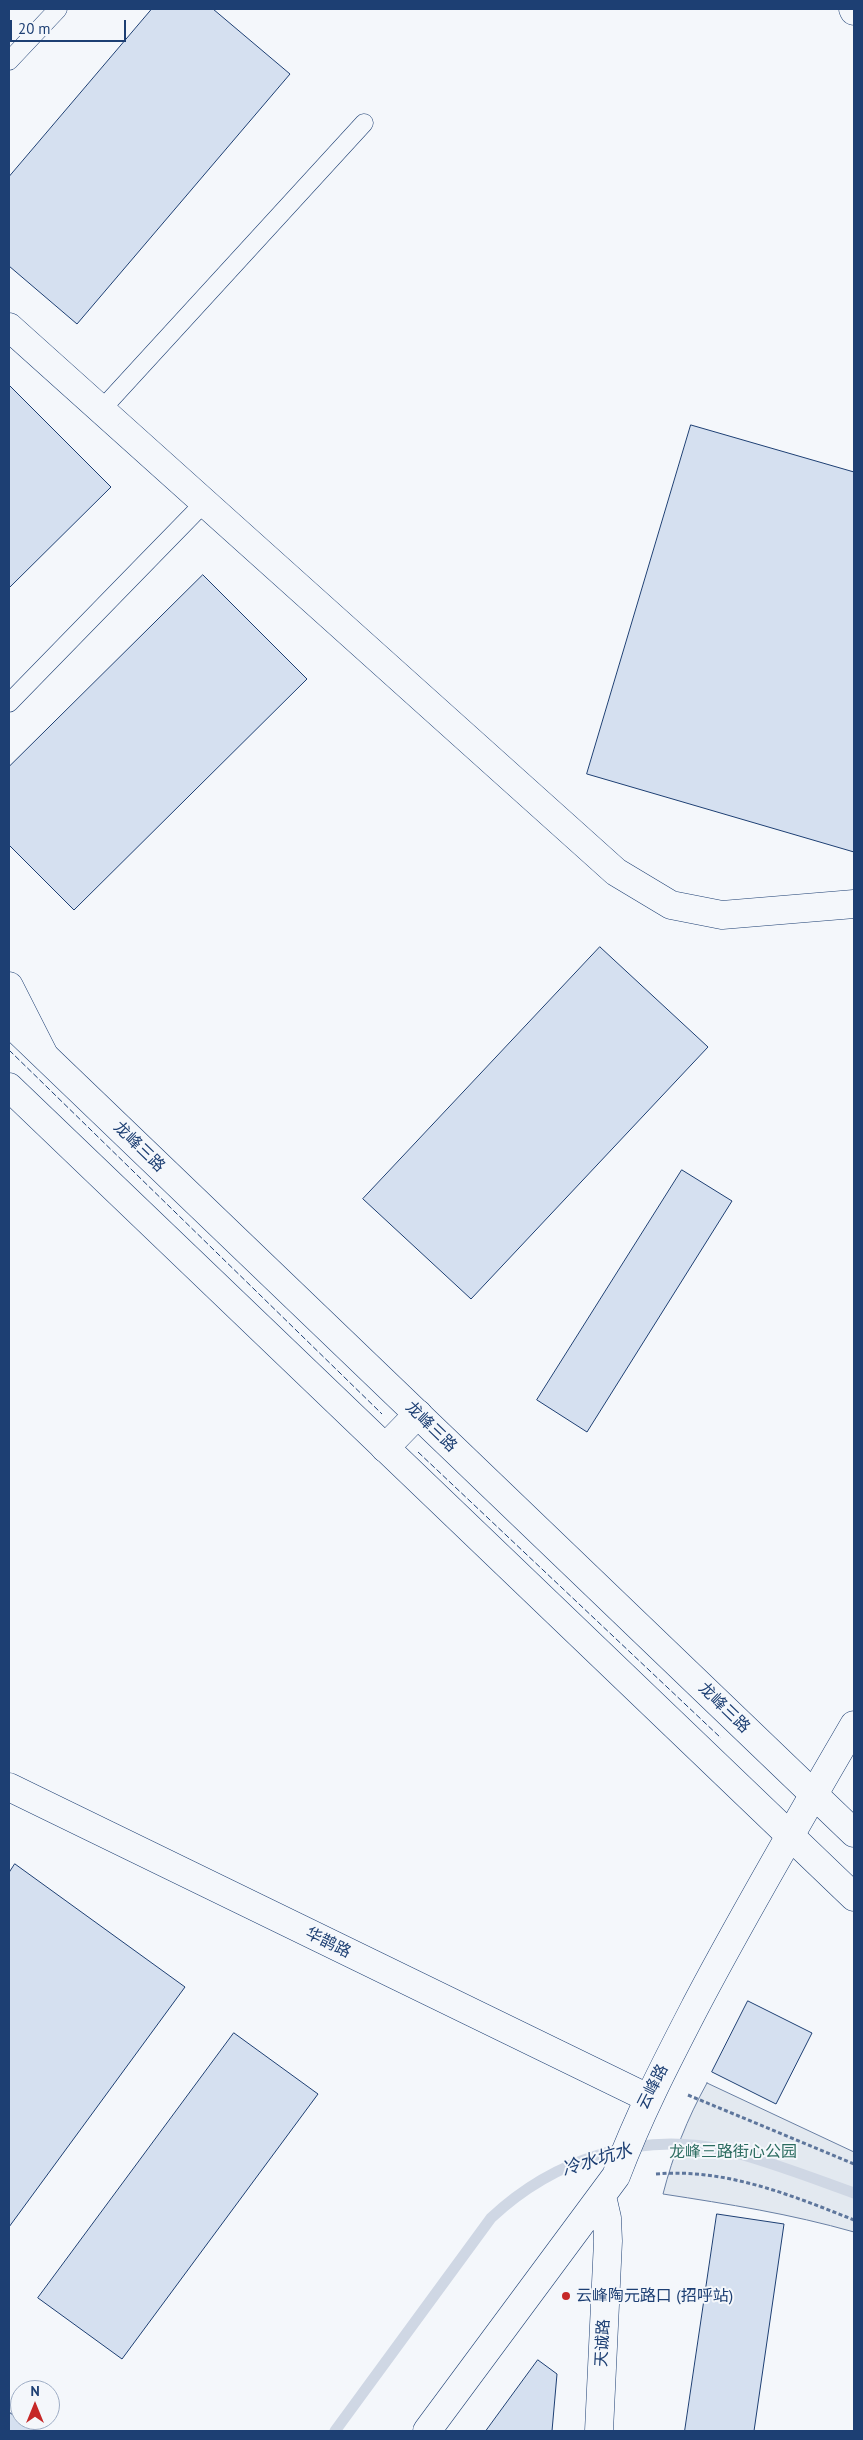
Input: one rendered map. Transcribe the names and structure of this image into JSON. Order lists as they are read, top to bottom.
{
  "streets": {
    "street": [
      "龙峰三路",
      "华鹊路",
      "云峰路",
      "天诚路"
    ]
  },
  "crossings": [
    ["龙峰三路", "云峰路"],
    ["华鹊路", "云峰路"],
    ["云峰路", "天诚路"]
  ],
  "water": ["冷水坑水"],
  "parks": ["龙峰三路街心公园"],
  "places": ["云峰陶元路口 (招呼站)"],
  "scale_bar": "20 m",
  "north": "top"
}
